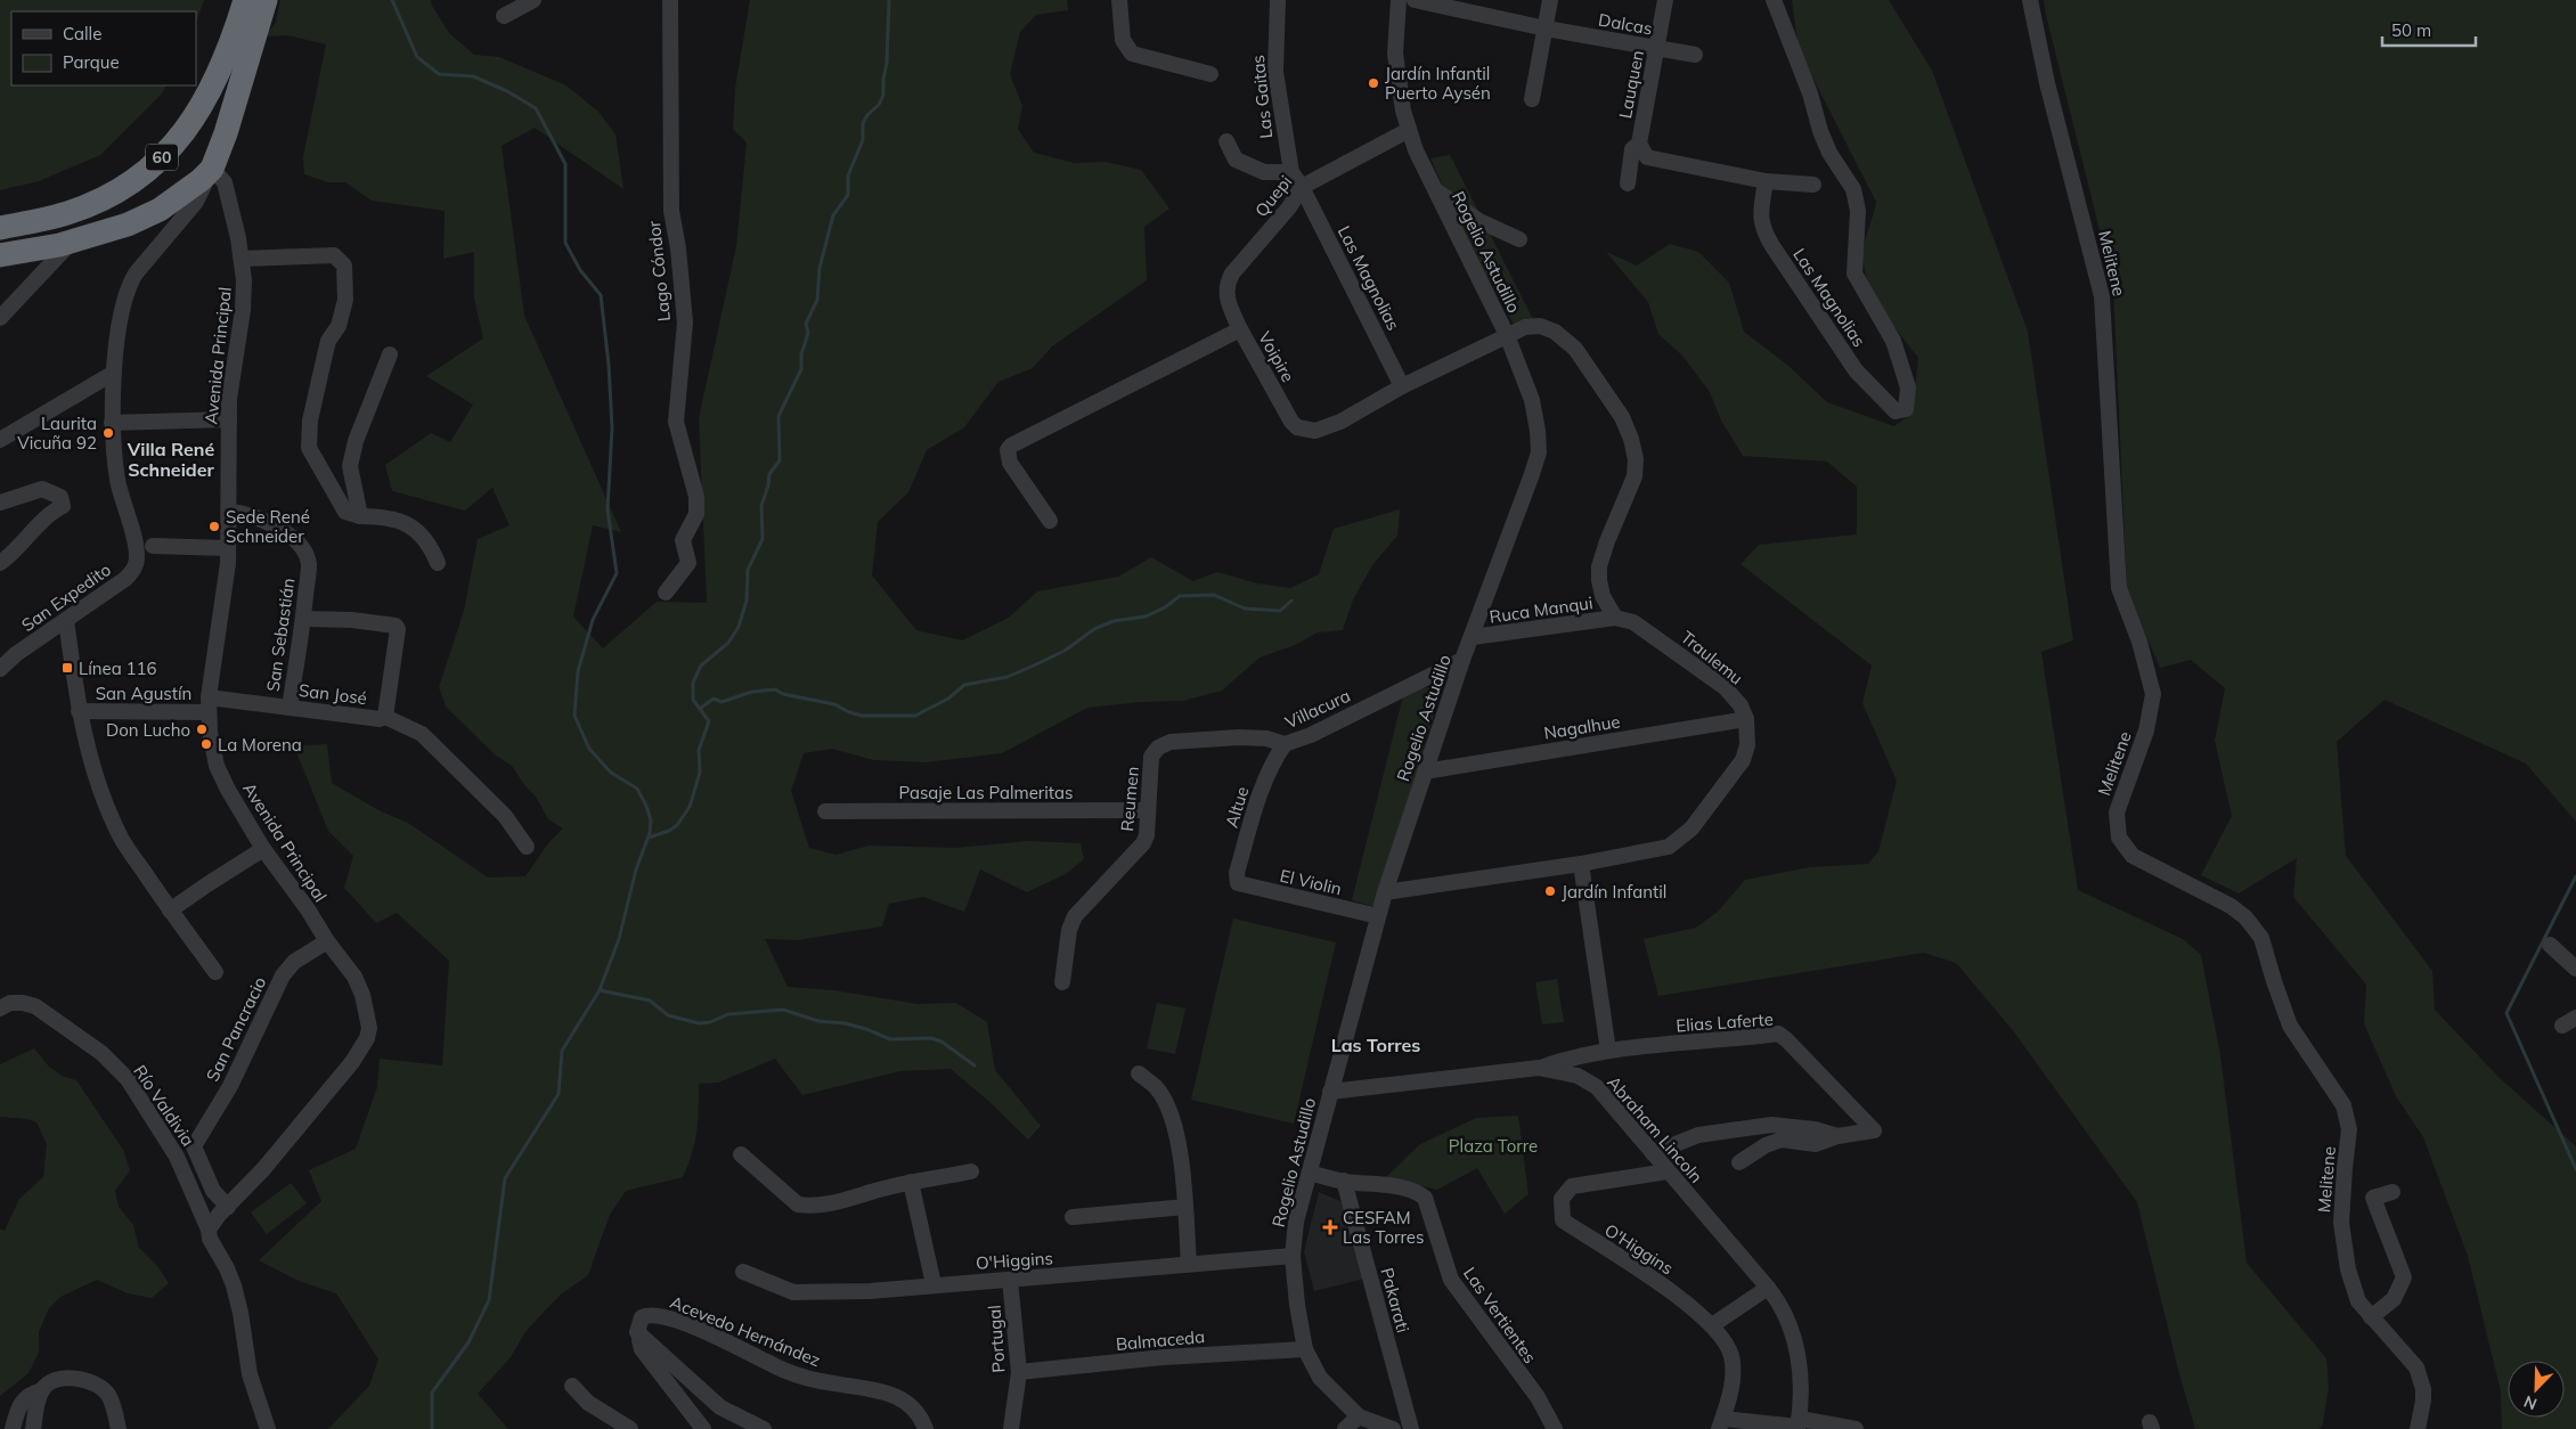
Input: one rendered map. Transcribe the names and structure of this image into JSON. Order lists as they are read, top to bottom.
{
  "streets": {
    "highway": ["60"],
    "street": [
      "Dalcas",
      "Lauquen",
      "Las Gaitas",
      "Quepi",
      "Rogelio Astudillo",
      "Melitene",
      "Lago Cóndor",
      "Las Magnolias",
      "Avenida Principal",
      "Voipire",
      "San Expedito",
      "Ruca Manqui",
      "San Sebastián",
      "Traulemu",
      "San Agustín",
      "San José",
      "Villacura",
      "Nagalhue",
      "Pasaje Las Palmeritas",
      "Reumen",
      "Altue",
      "El Violin",
      "Elias Laferte",
      "San Pancracio",
      "Río Valdivia",
      "Abraham Lincoln",
      "O'Higgins",
      "Pakarati",
      "Las Vertientes",
      "Acevedo Hernández",
      "Portugal",
      "Balmaceda"
    ]
  },
  "crossings": [
    ["Dalcas", "Lauquen"],
    ["Las Gaitas", "Quepi"],
    ["Las Gaitas", "Las Magnolias"],
    ["Quepi", "Rogelio Astudillo"],
    ["Quepi", "Las Magnolias"],
    ["Quepi", "Voipire"],
    ["Rogelio Astudillo", "Voipire"],
    ["Rogelio Astudillo", "Ruca Manqui"],
    ["Rogelio Astudillo", "Villacura"],
    ["Rogelio Astudillo", "Nagalhue"],
    ["Rogelio Astudillo", "El Violin"],
    ["Rogelio Astudillo", "Abraham Lincoln"],
    ["Rogelio Astudillo", "O'Higgins"],
    ["Rogelio Astudillo", "Las Vertientes"],
    ["Rogelio Astudillo", "Balmaceda"],
    ["Las Magnolias", "Voipire"],
    ["Avenida Principal", "San Sebastián"],
    ["Avenida Principal", "San Agustín"],
    ["Avenida Principal", "San José"],
    ["Avenida Principal", "San Pancracio"],
    ["Avenida Principal", "Río Valdivia"],
    ["Ruca Manqui", "Traulemu"],
    ["San Sebastián", "San José"],
    ["Traulemu", "Nagalhue"],
    ["San Agustín", "San José"],
    ["Villacura", "Reumen"],
    ["Villacura", "Altue"],
    ["Pasaje Las Palmeritas", "Reumen"],
    ["Altue", "El Violin"],
    ["Elias Laferte", "Abraham Lincoln"],
    ["Abraham Lincoln", "O'Higgins"],
    ["O'Higgins", "Portugal"],
    ["Pakarati", "Las Vertientes"],
    ["Portugal", "Balmaceda"]
  ],
  "districts": ["Villa René Schneider", "Las Torres"],
  "parks": ["Plaza Torre"],
  "places": {
    "other": [
      "Jardín Infantil Puerto Aysén",
      "Laurita Vicuña 92",
      "Sede René Schneider",
      "Don Lucho",
      "La Morena",
      "Jardín Infantil"
    ],
    "transit": ["Línea 116"],
    "health": ["CESFAM Las Torres"]
  },
  "legend": ["Calle", "Parque"],
  "scale_bar": "50 m",
  "north": "bottom left"
}
